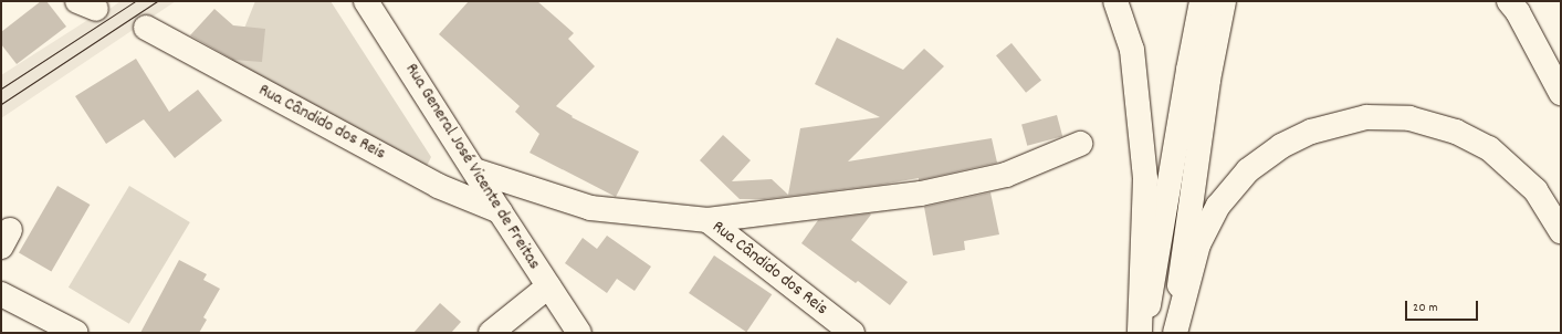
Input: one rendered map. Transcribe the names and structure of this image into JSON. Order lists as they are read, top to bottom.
{
  "streets": {
    "main road": ["Rua Cândido dos Reis", "Rua General José Vicente de Freitas"]
  },
  "crossings": [
    ["Rua Cândido dos Reis", "Rua General José Vicente de Freitas"]
  ],
  "scale_bar": "20 m"
}
